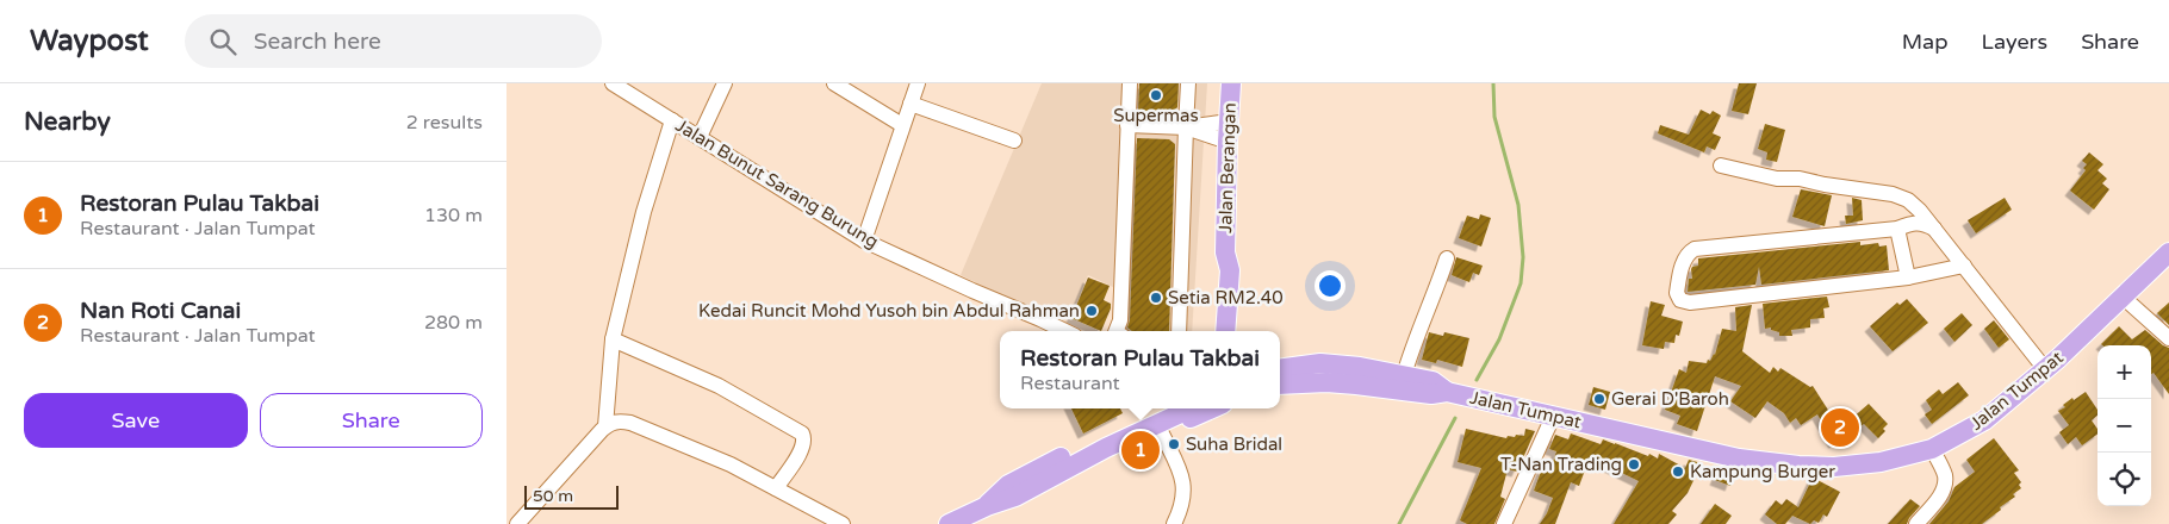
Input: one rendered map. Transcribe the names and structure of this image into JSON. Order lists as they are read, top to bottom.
{
  "streets": {
    "main road": ["Jalan Berangan", "Jalan Tumpat"],
    "street": ["Jalan Bunut Sarang Burung"]
  },
  "places": [
    "Supermas",
    "Setia RM2.40",
    "Kedai Runcit Mohd Yusoh bin Abdul Rahman",
    "Gerai D'Baroh",
    "Suha Bridal",
    "T-Nan Trading",
    "Kampung Burger"
  ],
  "scale_bar": "50 m",
  "page": {
    "header": "Waypost",
    "search": "Search here",
    "nav": ["Map", "Layers", "Share"],
    "heading": ["Nearby", "2 results"],
    "list": [
      {
        "mark": "1",
        "name": "Restoran Pulau Takbai",
        "note": "Restaurant · Jalan Tumpat",
        "value": "130 m"
      },
      {
        "mark": "2",
        "name": "Nan Roti Canai",
        "note": "Restaurant · Jalan Tumpat",
        "value": "280 m"
      }
    ],
    "popup": ["Restoran Pulau Takbai", "Restaurant"],
    "map_buttons": ["+", "−"],
    "buttons": ["Save", "Share"],
    "pins": ["2", "1"],
    "scale": "50 m"
  }
}
